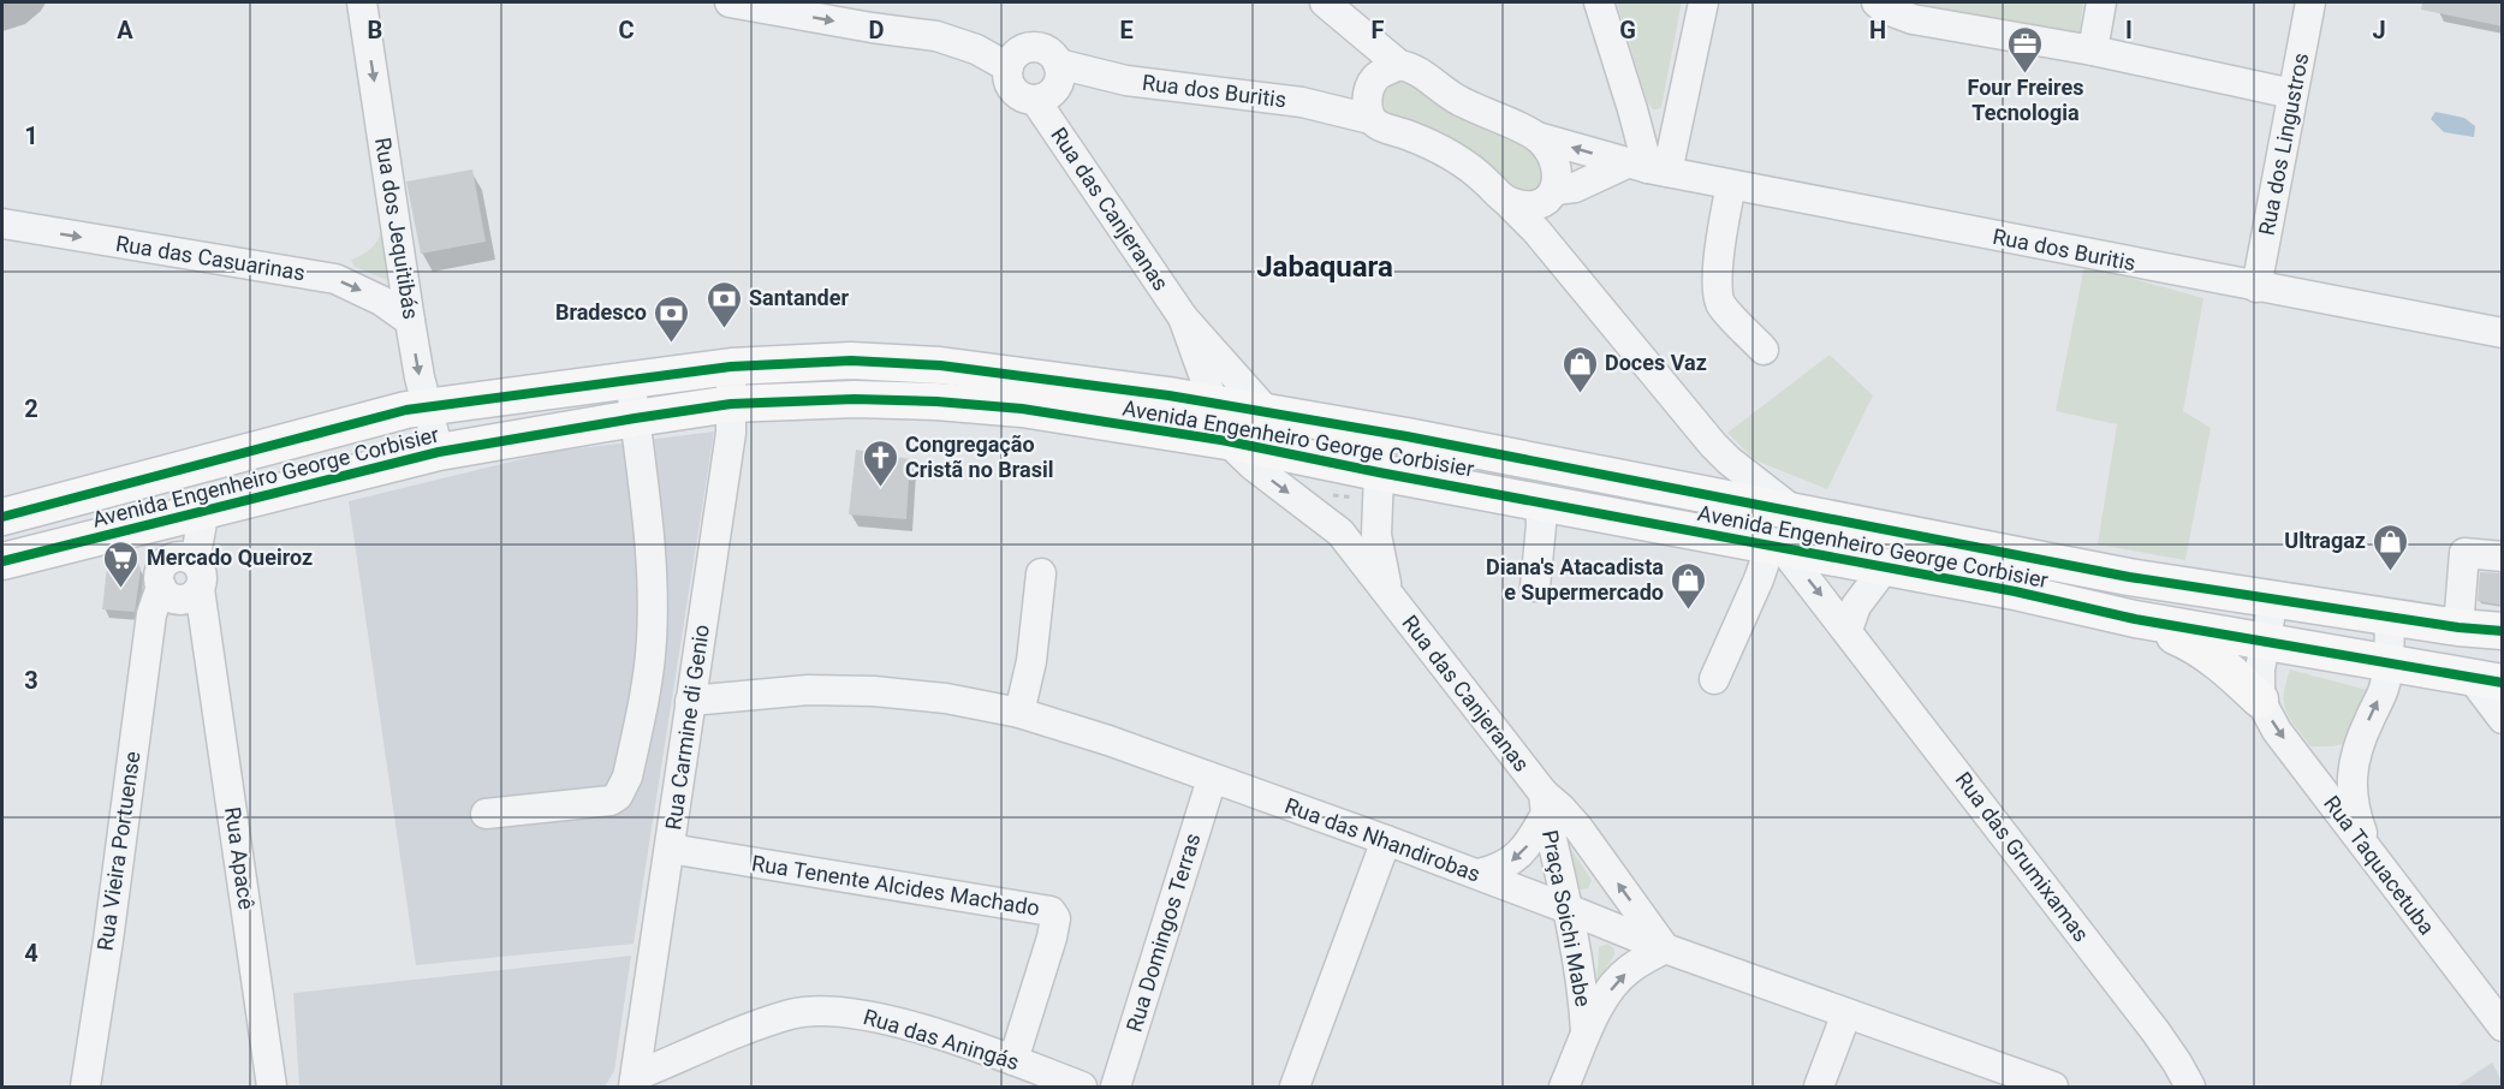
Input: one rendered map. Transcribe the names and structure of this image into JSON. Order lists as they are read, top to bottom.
{
  "streets": {
    "main road": ["Avenida Engenheiro George Corbisier"],
    "street": [
      "Rua dos Buritis",
      "Rua dos Lingustros",
      "Rua das Canjeranas",
      "Rua dos Jequitibás",
      "Rua das Casuarinas",
      "Rua Carmine di Genio",
      "Rua das Nhandirobas",
      "Rua Vieira Portuense",
      "Rua das Grumixamas",
      "Rua Apacê",
      "Rua Taquacetuba",
      "Rua Tenente Alcides Machado",
      "Praça Soichi Mabe",
      "Rua Domingos Terras",
      "Rua das Aningás"
    ]
  },
  "crossings": [
    ["Rua dos Buritis", "Rua dos Lingustros"],
    ["Rua dos Buritis", "Rua das Canjeranas"],
    ["Rua das Canjeranas", "Avenida Engenheiro George Corbisier"],
    ["Rua das Canjeranas", "Praça Soichi Mabe"],
    ["Rua dos Jequitibás", "Rua das Casuarinas"],
    ["Rua dos Jequitibás", "Avenida Engenheiro George Corbisier"],
    ["Avenida Engenheiro George Corbisier", "Rua Carmine di Genio"],
    ["Avenida Engenheiro George Corbisier", "Rua das Grumixamas"],
    ["Rua Carmine di Genio", "Rua das Nhandirobas"],
    ["Rua Carmine di Genio", "Rua Tenente Alcides Machado"],
    ["Rua Carmine di Genio", "Rua das Aningás"],
    ["Rua das Nhandirobas", "Praça Soichi Mabe"],
    ["Rua das Nhandirobas", "Rua Domingos Terras"],
    ["Rua Vieira Portuense", "Rua Apacê"],
    ["Rua Tenente Alcides Machado", "Rua das Aningás"]
  ],
  "one_way": ["Rua dos Jequitibás", "Rua das Casuarinas"],
  "districts": ["Jabaquara"],
  "places": {
    "office": ["Four Freires Tecnologia"],
    "bank": ["Santander", "Bradesco"],
    "shop": ["Doces Vaz", "Ultragaz", "Diana's Atacadista e Supermercado"],
    "church": ["Congregação Cristã no Brasil"],
    "supermarket": ["Mercado Queiroz"]
  },
  "grid": {
    "columns": [
      "A",
      "B",
      "C",
      "D",
      "E",
      "F",
      "G",
      "H",
      "I",
      "J"
    ],
    "rows": [
      "1",
      "2",
      "3",
      "4"
    ]
  }
}
